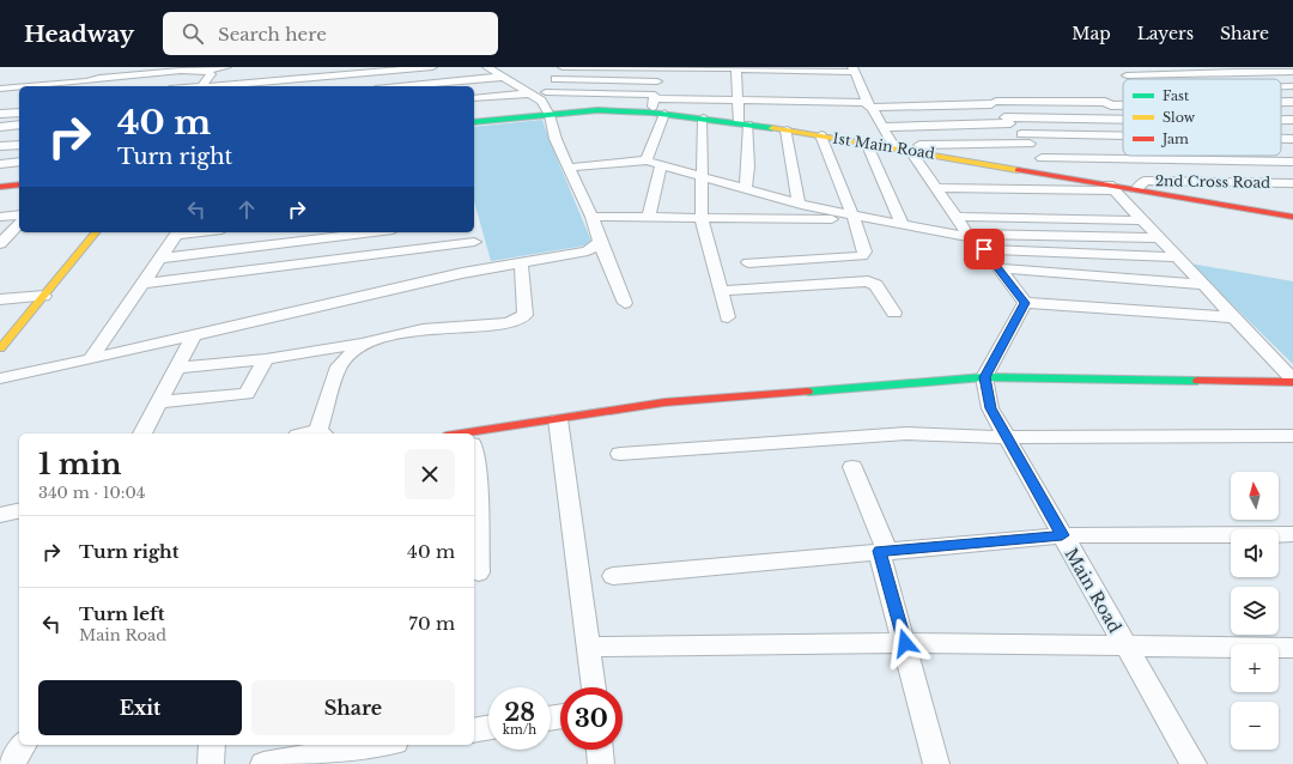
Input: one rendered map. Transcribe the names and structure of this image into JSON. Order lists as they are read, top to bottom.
{
  "streets": {
    "street": ["1st Main Road", "2nd Cross Road", "Main Road"]
  },
  "crossings": [
    ["1st Main Road", "2nd Cross Road"]
  ],
  "legend": ["Fast", "Slow", "Jam"],
  "north": "top",
  "page": {
    "header": "Headway",
    "search": "Search here",
    "nav": ["Map", "Layers", "Share"],
    "turn": ["40 m", "Turn right"],
    "heading": ["1 min", "340 m · 10:04"],
    "map_buttons": ["+", "−"],
    "list": [
      {
        "name": "Turn right",
        "value": "40 m"
      },
      {
        "name": "Turn left",
        "note": "Main Road",
        "value": "70 m"
      }
    ],
    "buttons": ["Exit", "Share"],
    "speed": "28 km/h",
    "limit": "30"
  }
}
